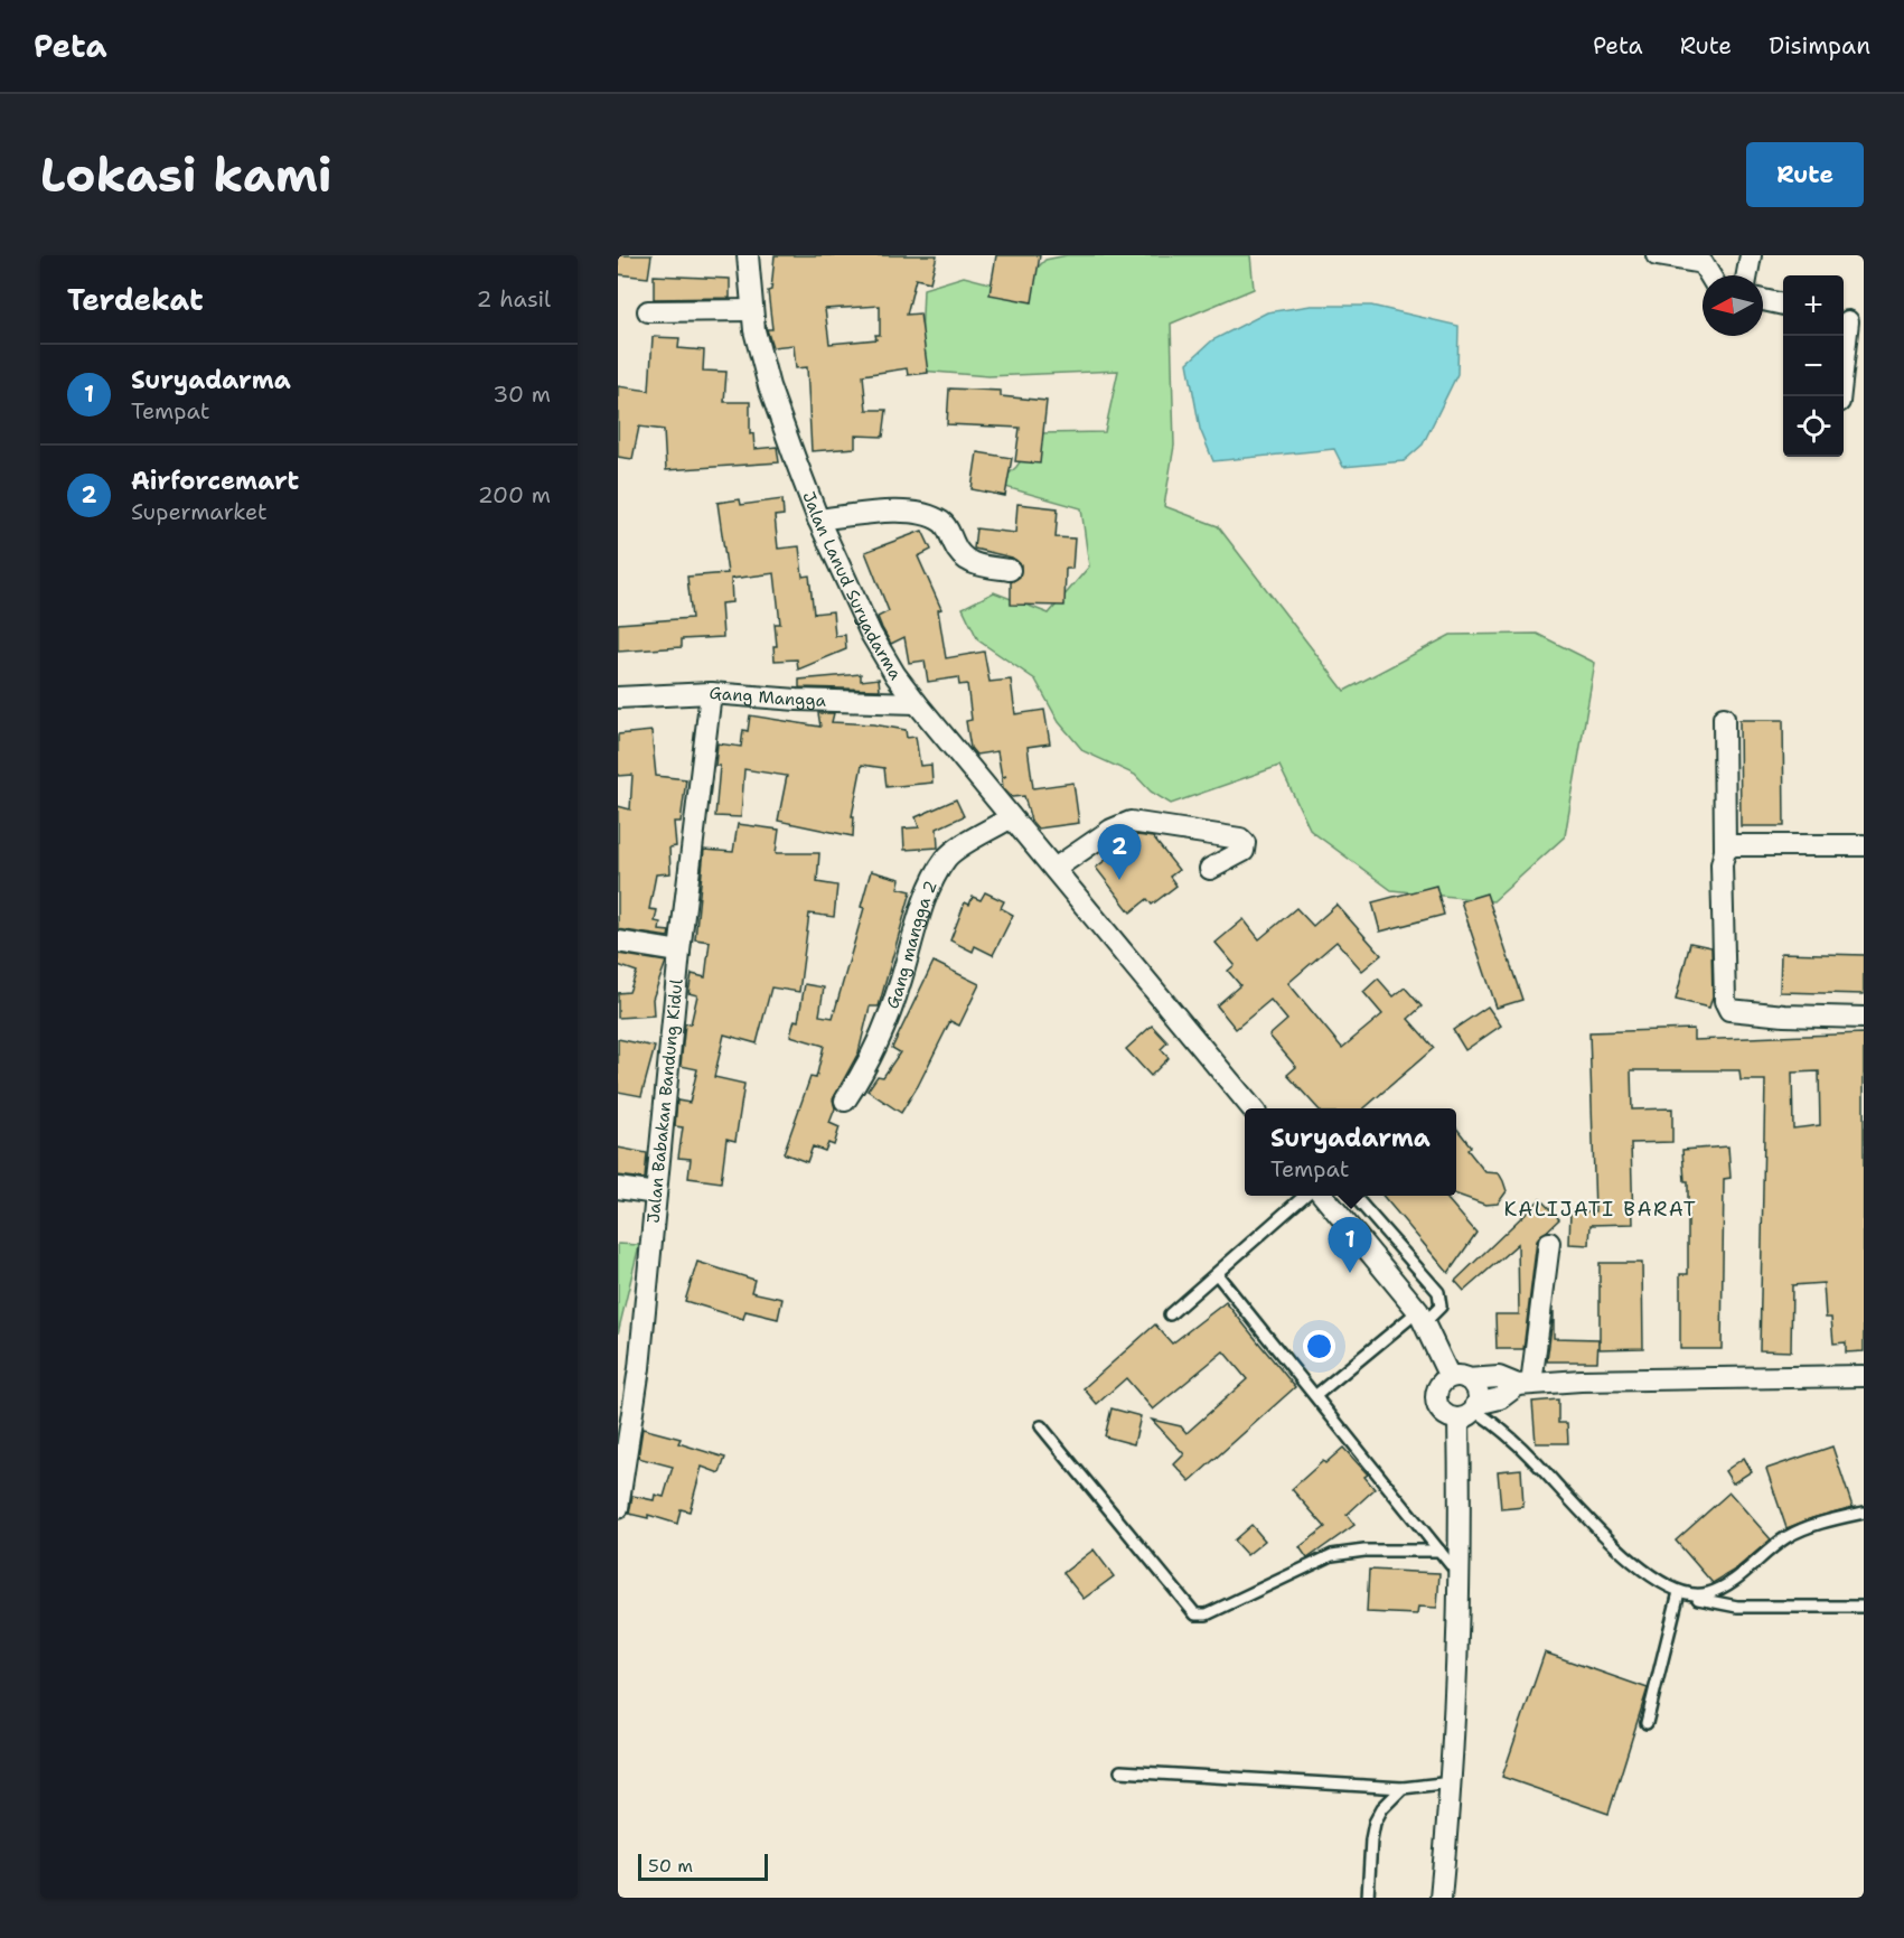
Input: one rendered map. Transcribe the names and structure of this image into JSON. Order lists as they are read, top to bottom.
{
  "streets": {
    "street": [
      "Jalan Lanud Suryadarma",
      "Gang Mangga",
      "Gang mangga 2",
      "Jalan Babakan Bandung Kidul"
    ]
  },
  "crossings": [
    ["Jalan Lanud Suryadarma", "Gang Mangga"],
    ["Jalan Lanud Suryadarma", "Gang mangga 2"],
    ["Gang Mangga", "Jalan Babakan Bandung Kidul"]
  ],
  "districts": ["KALIJATI BARAT"],
  "scale_bar": "50 m",
  "north": "left",
  "page": {
    "header": "Peta",
    "nav": ["Peta", "Rute", "Disimpan"],
    "buttons": "Rute",
    "title": "Lokasi kami",
    "heading": ["Terdekat", "2 hasil"],
    "map_buttons": ["+", "−"],
    "list": [
      {
        "mark": "1",
        "name": "Suryadarma",
        "note": "Tempat",
        "value": "30 m"
      },
      {
        "mark": "2",
        "name": "Airforcemart",
        "note": "Supermarket",
        "value": "200 m"
      }
    ],
    "pins": ["2", "1"],
    "popup": ["Suryadarma", "Tempat"],
    "scale": "50 m"
  }
}
